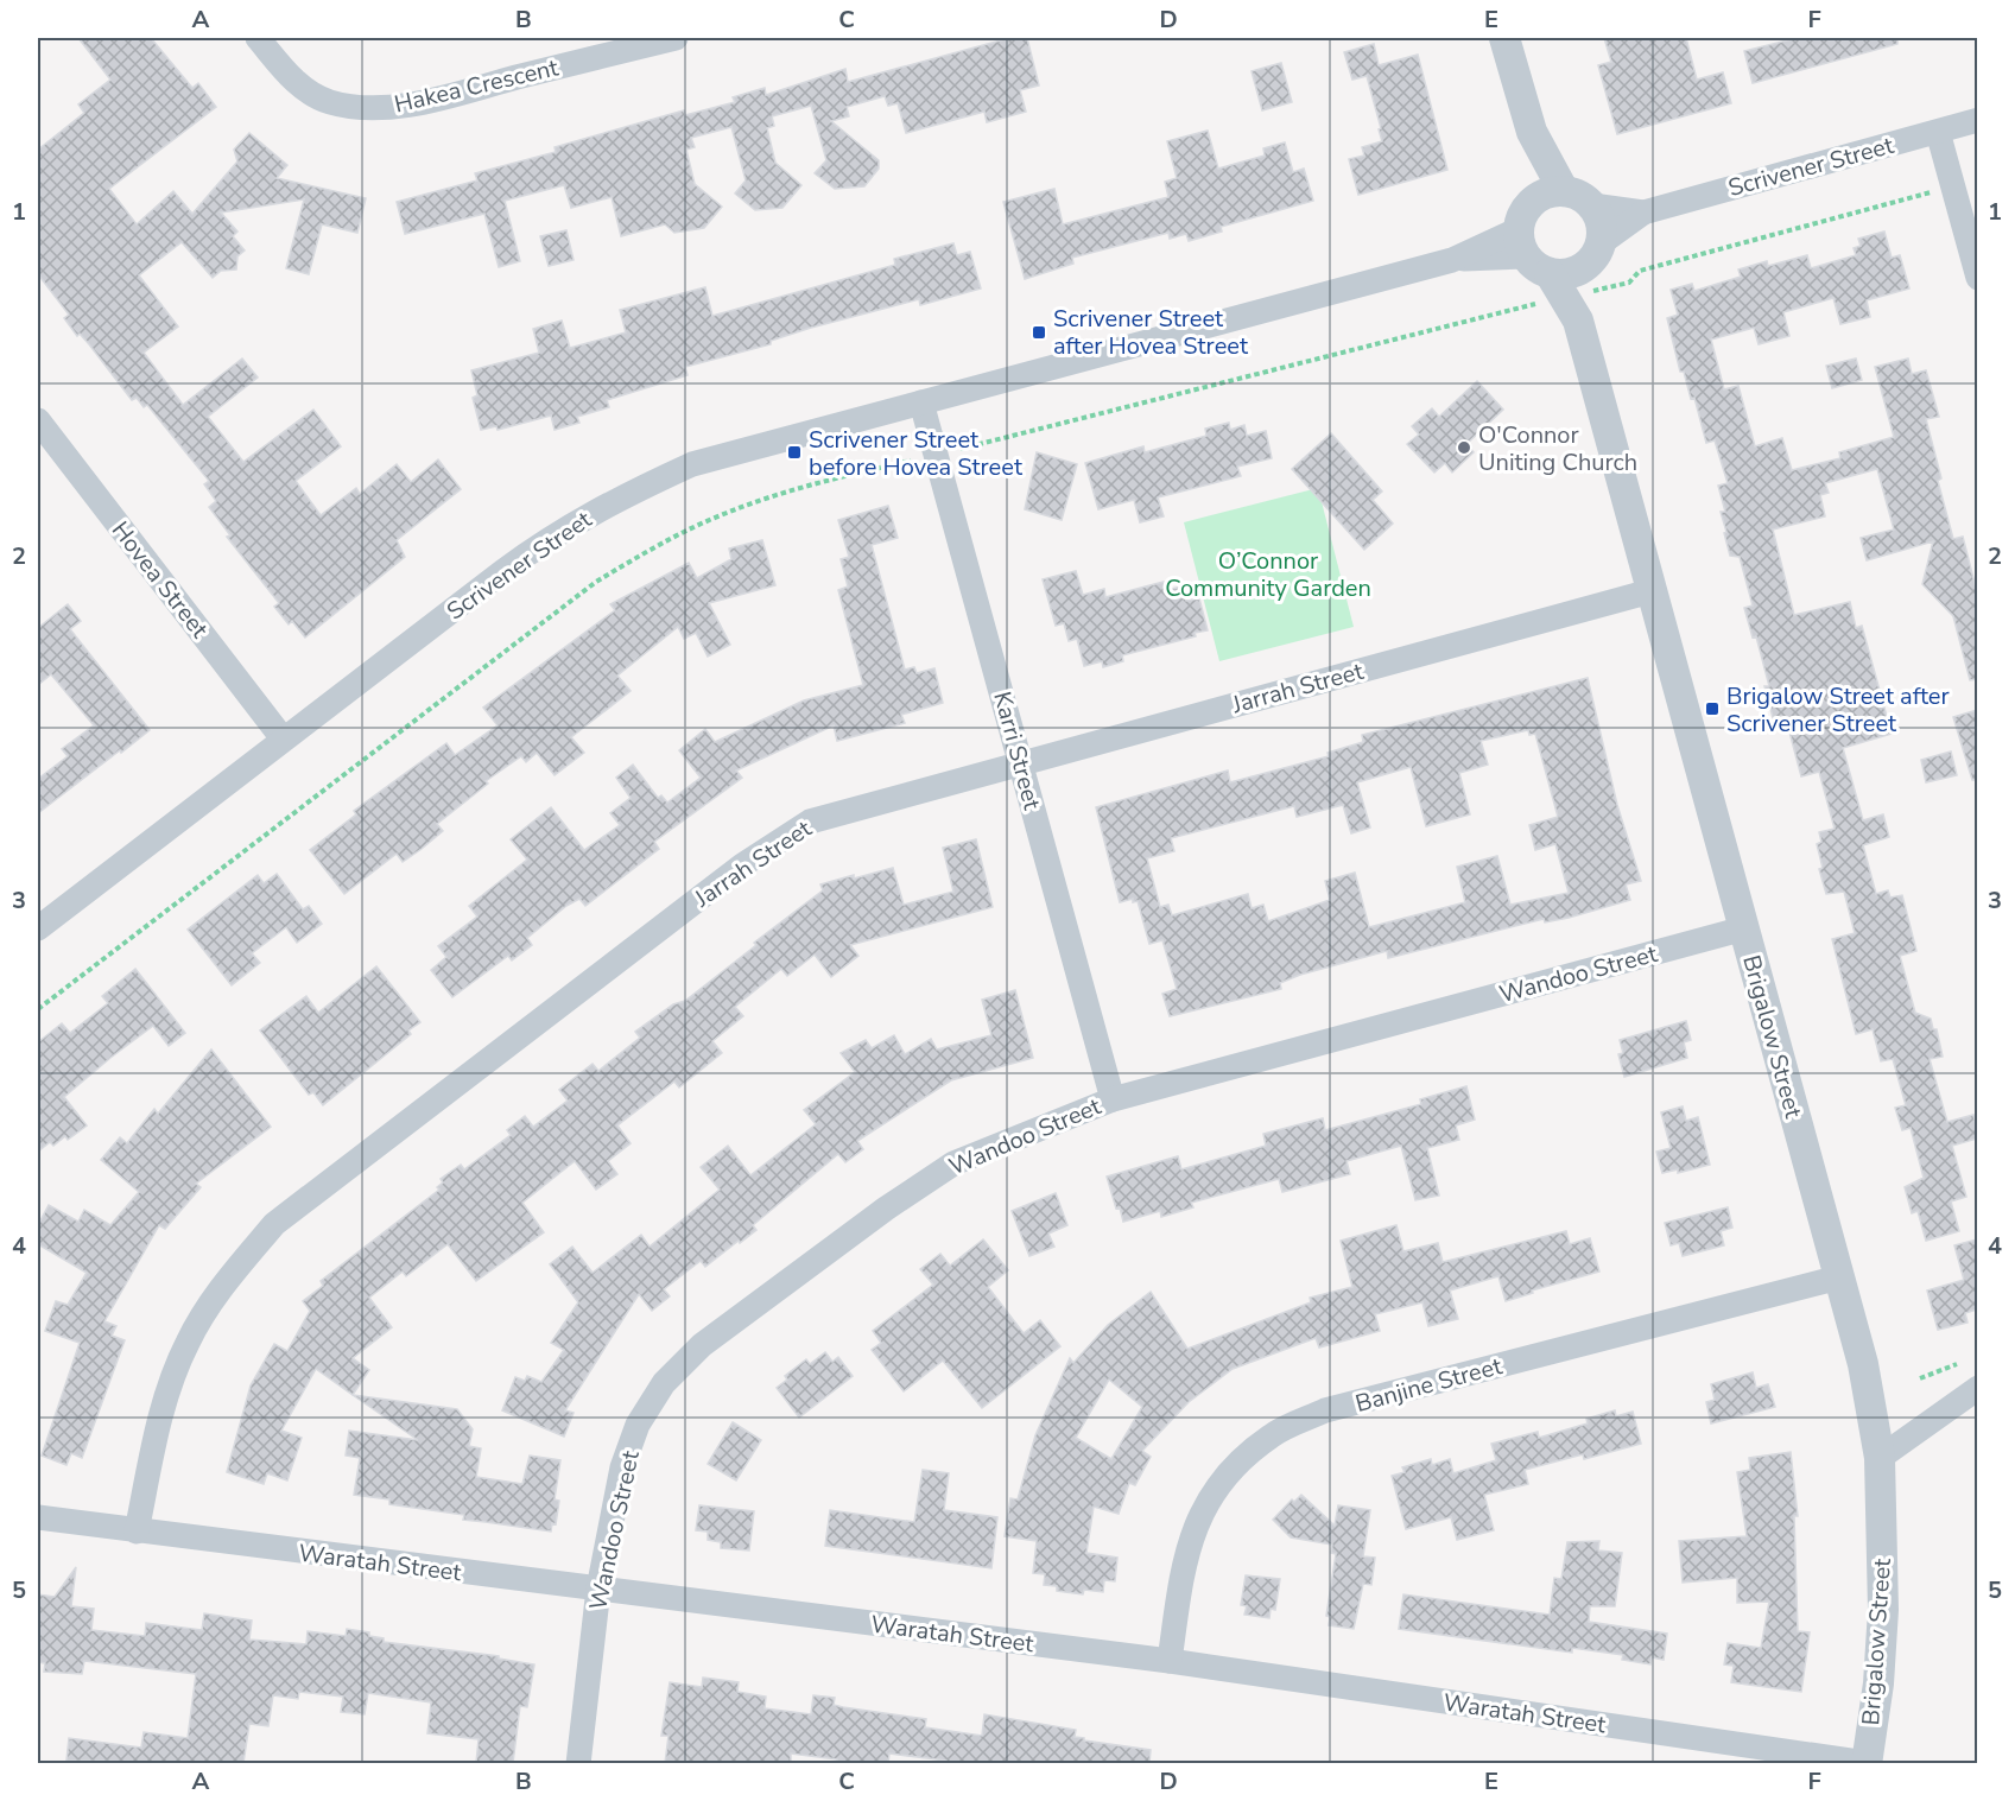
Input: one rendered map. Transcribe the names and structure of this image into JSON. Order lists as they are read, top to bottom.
{
  "streets": {
    "street": [
      "Hakea Crescent",
      "Scrivener Street",
      "Hovea Street",
      "Jarrah Street",
      "Karri Street",
      "Wandoo Street",
      "Brigalow Street",
      "Banjine Street",
      "Waratah Street"
    ]
  },
  "crossings": [
    ["Scrivener Street", "Hovea Street"],
    ["Scrivener Street", "Karri Street"],
    ["Scrivener Street", "Brigalow Street"],
    ["Jarrah Street", "Karri Street"],
    ["Jarrah Street", "Brigalow Street"],
    ["Jarrah Street", "Waratah Street"],
    ["Karri Street", "Wandoo Street"],
    ["Wandoo Street", "Brigalow Street"],
    ["Wandoo Street", "Waratah Street"],
    ["Brigalow Street", "Banjine Street"],
    ["Brigalow Street", "Waratah Street"],
    ["Banjine Street", "Waratah Street"]
  ],
  "parks": ["O’Connor Community Garden"],
  "places": {
    "transit": ["Scrivener Street after Hovea Street", "Scrivener Street before Hovea Street", "Brigalow Street after Scrivener Street"],
    "other": ["O'Connor Uniting Church"]
  },
  "grid": {
    "columns": [
      "A",
      "B",
      "C",
      "D",
      "E",
      "F"
    ],
    "rows": [
      "1",
      "2",
      "3",
      "4",
      "5"
    ]
  }
}
